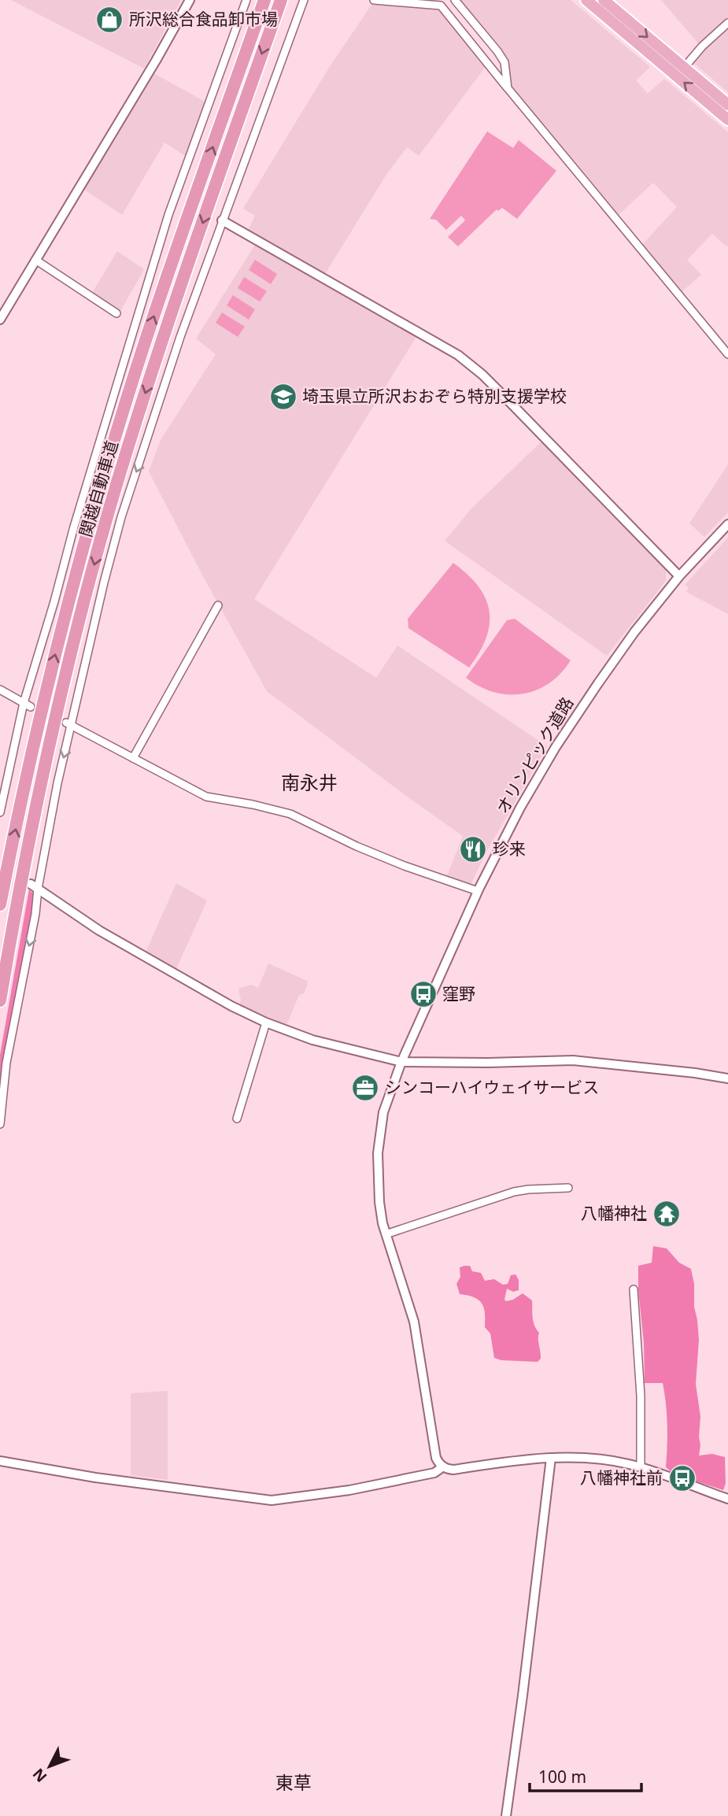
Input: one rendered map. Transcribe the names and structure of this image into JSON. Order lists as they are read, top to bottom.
{
  "streets": {
    "highway": ["関越自動車道"],
    "street": ["オリンピック道路"]
  },
  "districts": ["南永井", "東草"],
  "places": {
    "shop": ["所沢総合食品卸市場"],
    "school or university": ["埼玉県立所沢おおぞら特別支援学校"],
    "restaurant": ["珍来"],
    "bus stop": ["窪野", "八幡神社前"],
    "office": ["シンコーハイウェイサービス"],
    "temple": ["八幡神社"]
  },
  "scale_bar": "100 m",
  "north": "bottom left"
}
